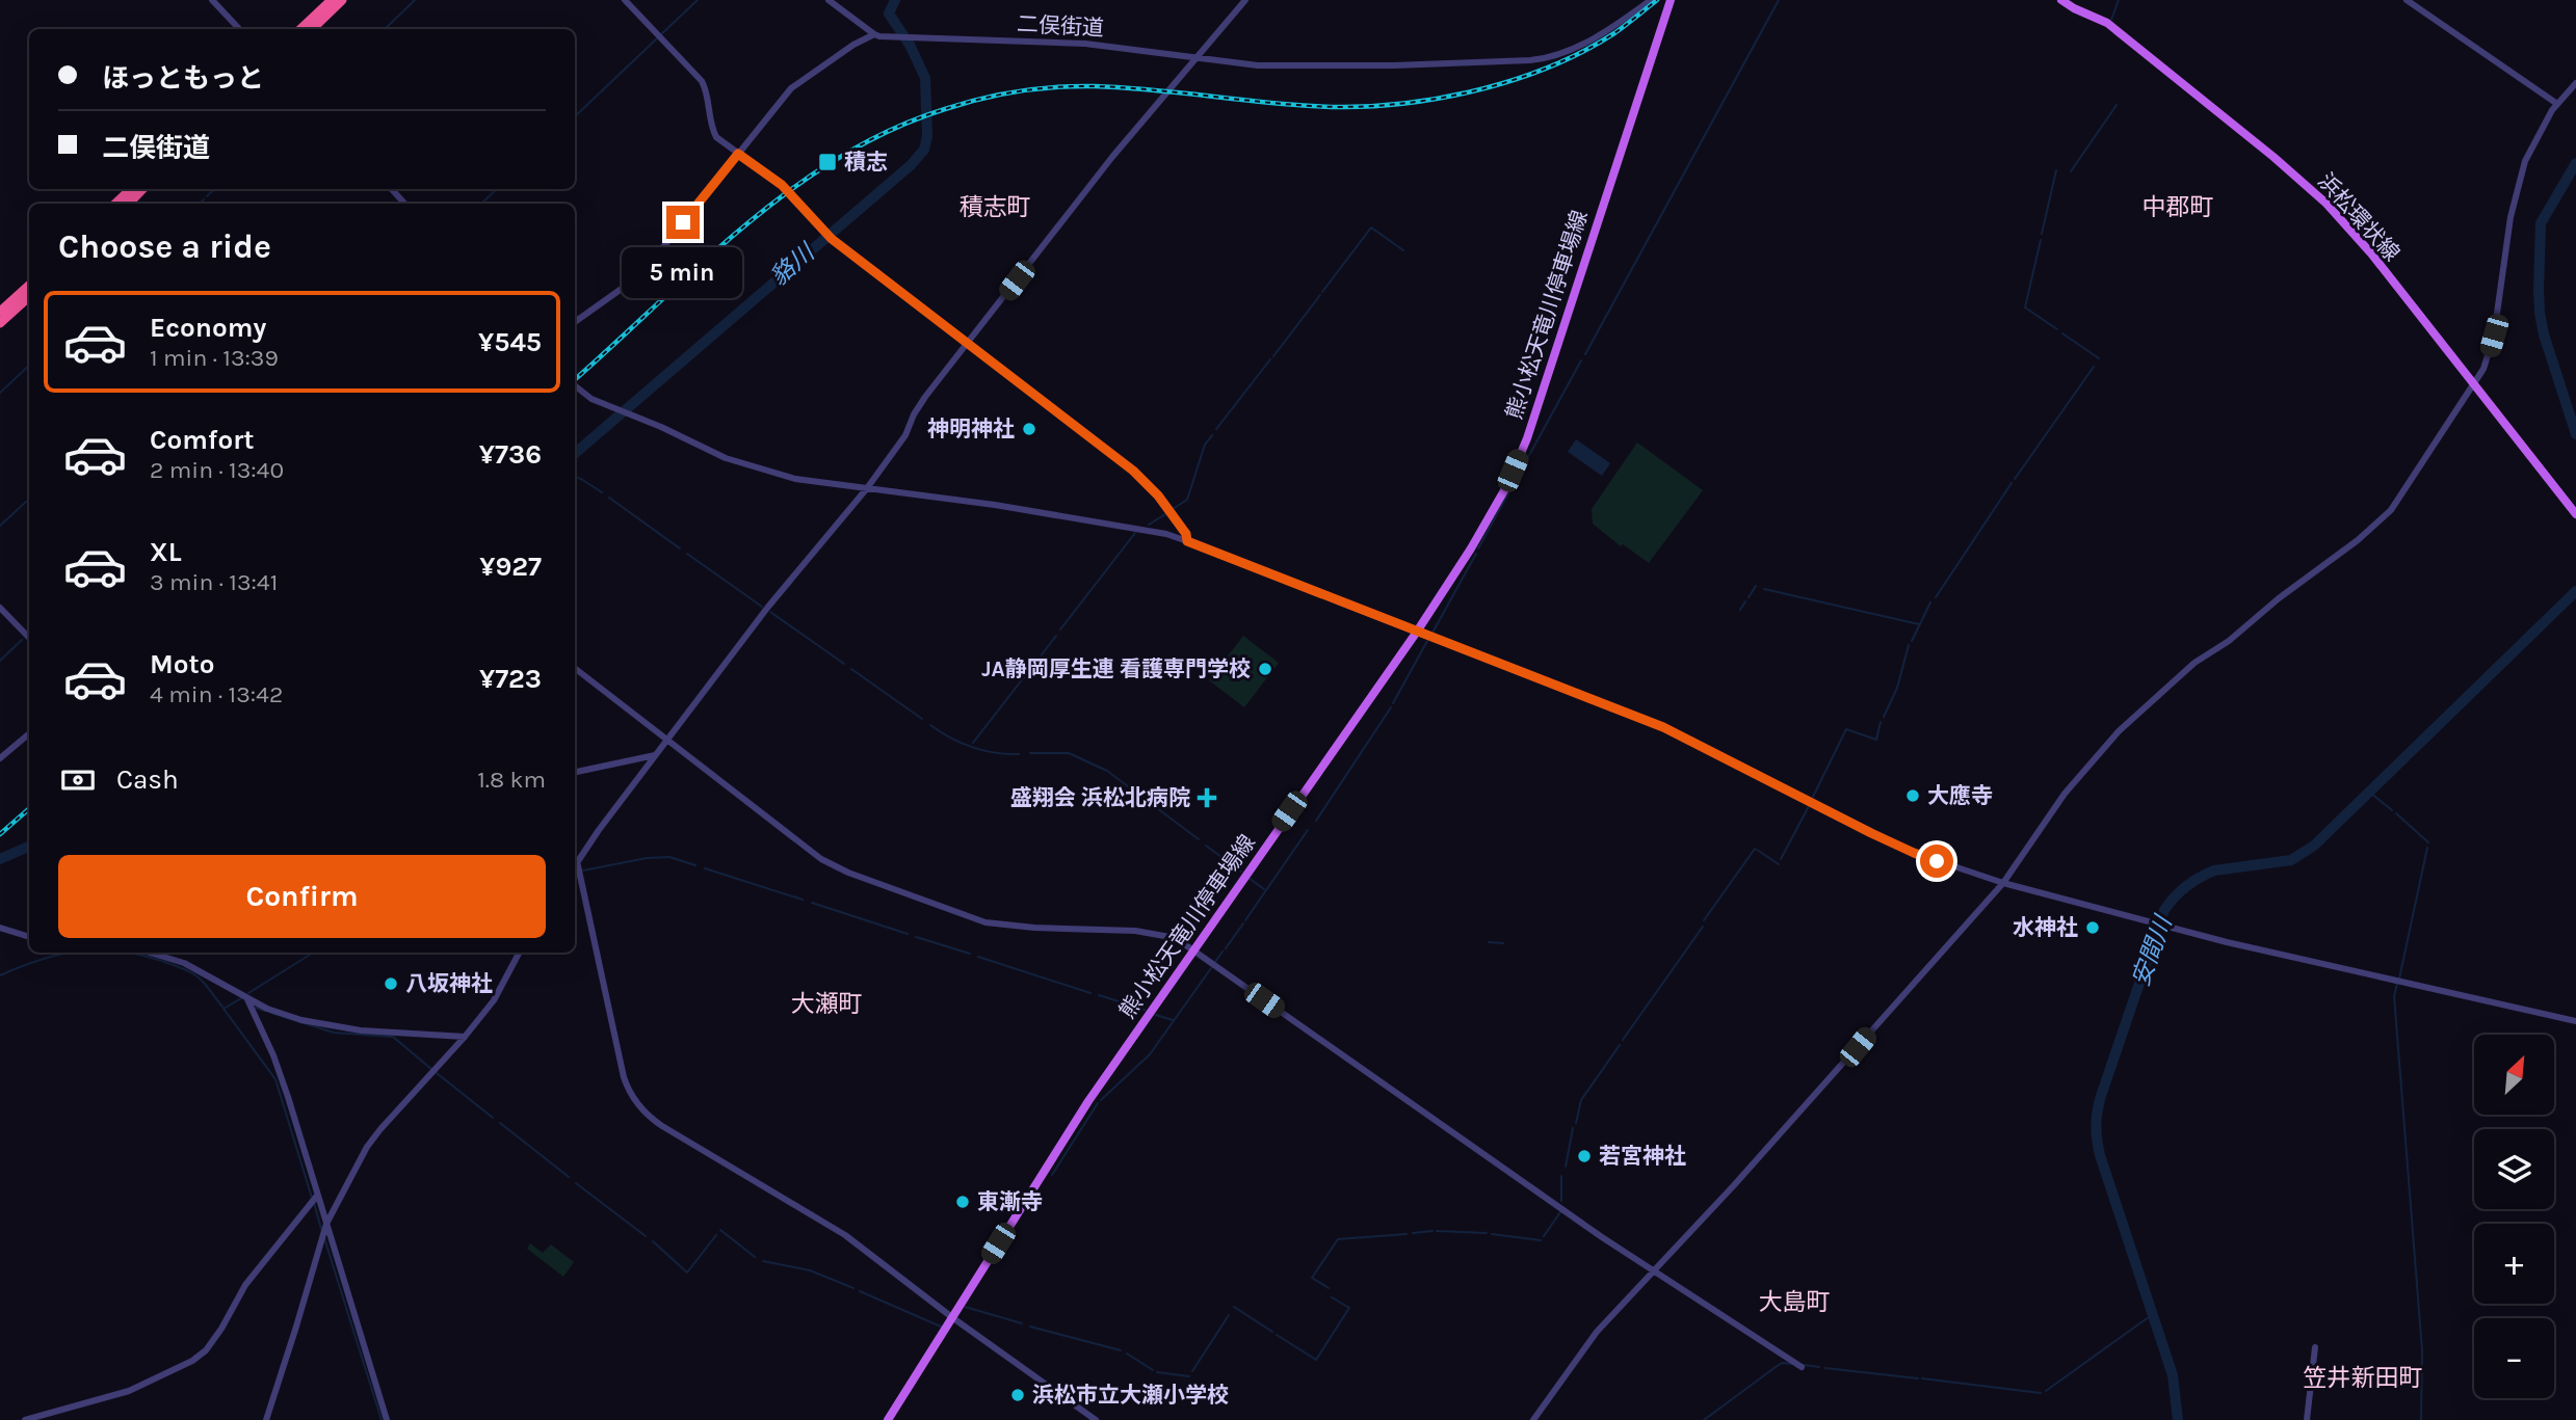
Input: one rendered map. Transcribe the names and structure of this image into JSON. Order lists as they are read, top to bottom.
{
  "streets": {
    "main road": ["浜松環状線", "熊小松天竜川停車場線"],
    "street": ["二俣街道"]
  },
  "districts": [
    "積志町",
    "中郡町",
    "大瀬町",
    "大島町",
    "笠井新田町"
  ],
  "water": ["貉川", "安間川"],
  "places": {
    "transit": ["積志"],
    "other": [
      "神明神社",
      "JA静岡厚生連 看護専門学校",
      "大應寺",
      "水神社",
      "八坂神社",
      "若宮神社",
      "東漸寺",
      "浜松市立大瀬小学校"
    ],
    "health": ["盛翔会 浜松北病院"]
  },
  "north": "top right",
  "page": {
    "banner": ["ほっともっと", "二俣街道"],
    "heading": "Choose a ride",
    "bubble": "5 min",
    "list": [
      {
        "name": "Economy",
        "note": "1 min · 13:39",
        "value": "¥545"
      },
      {
        "name": "Comfort",
        "note": "2 min · 13:40",
        "value": "¥736"
      },
      {
        "name": "XL",
        "note": "3 min · 13:41",
        "value": "¥927"
      },
      {
        "name": "Moto",
        "note": "4 min · 13:42",
        "value": "¥723"
      }
    ],
    "pay": ["Cash", "1.8 km"],
    "buttons": "Confirm",
    "map_buttons": ["+", "−"]
  }
}
